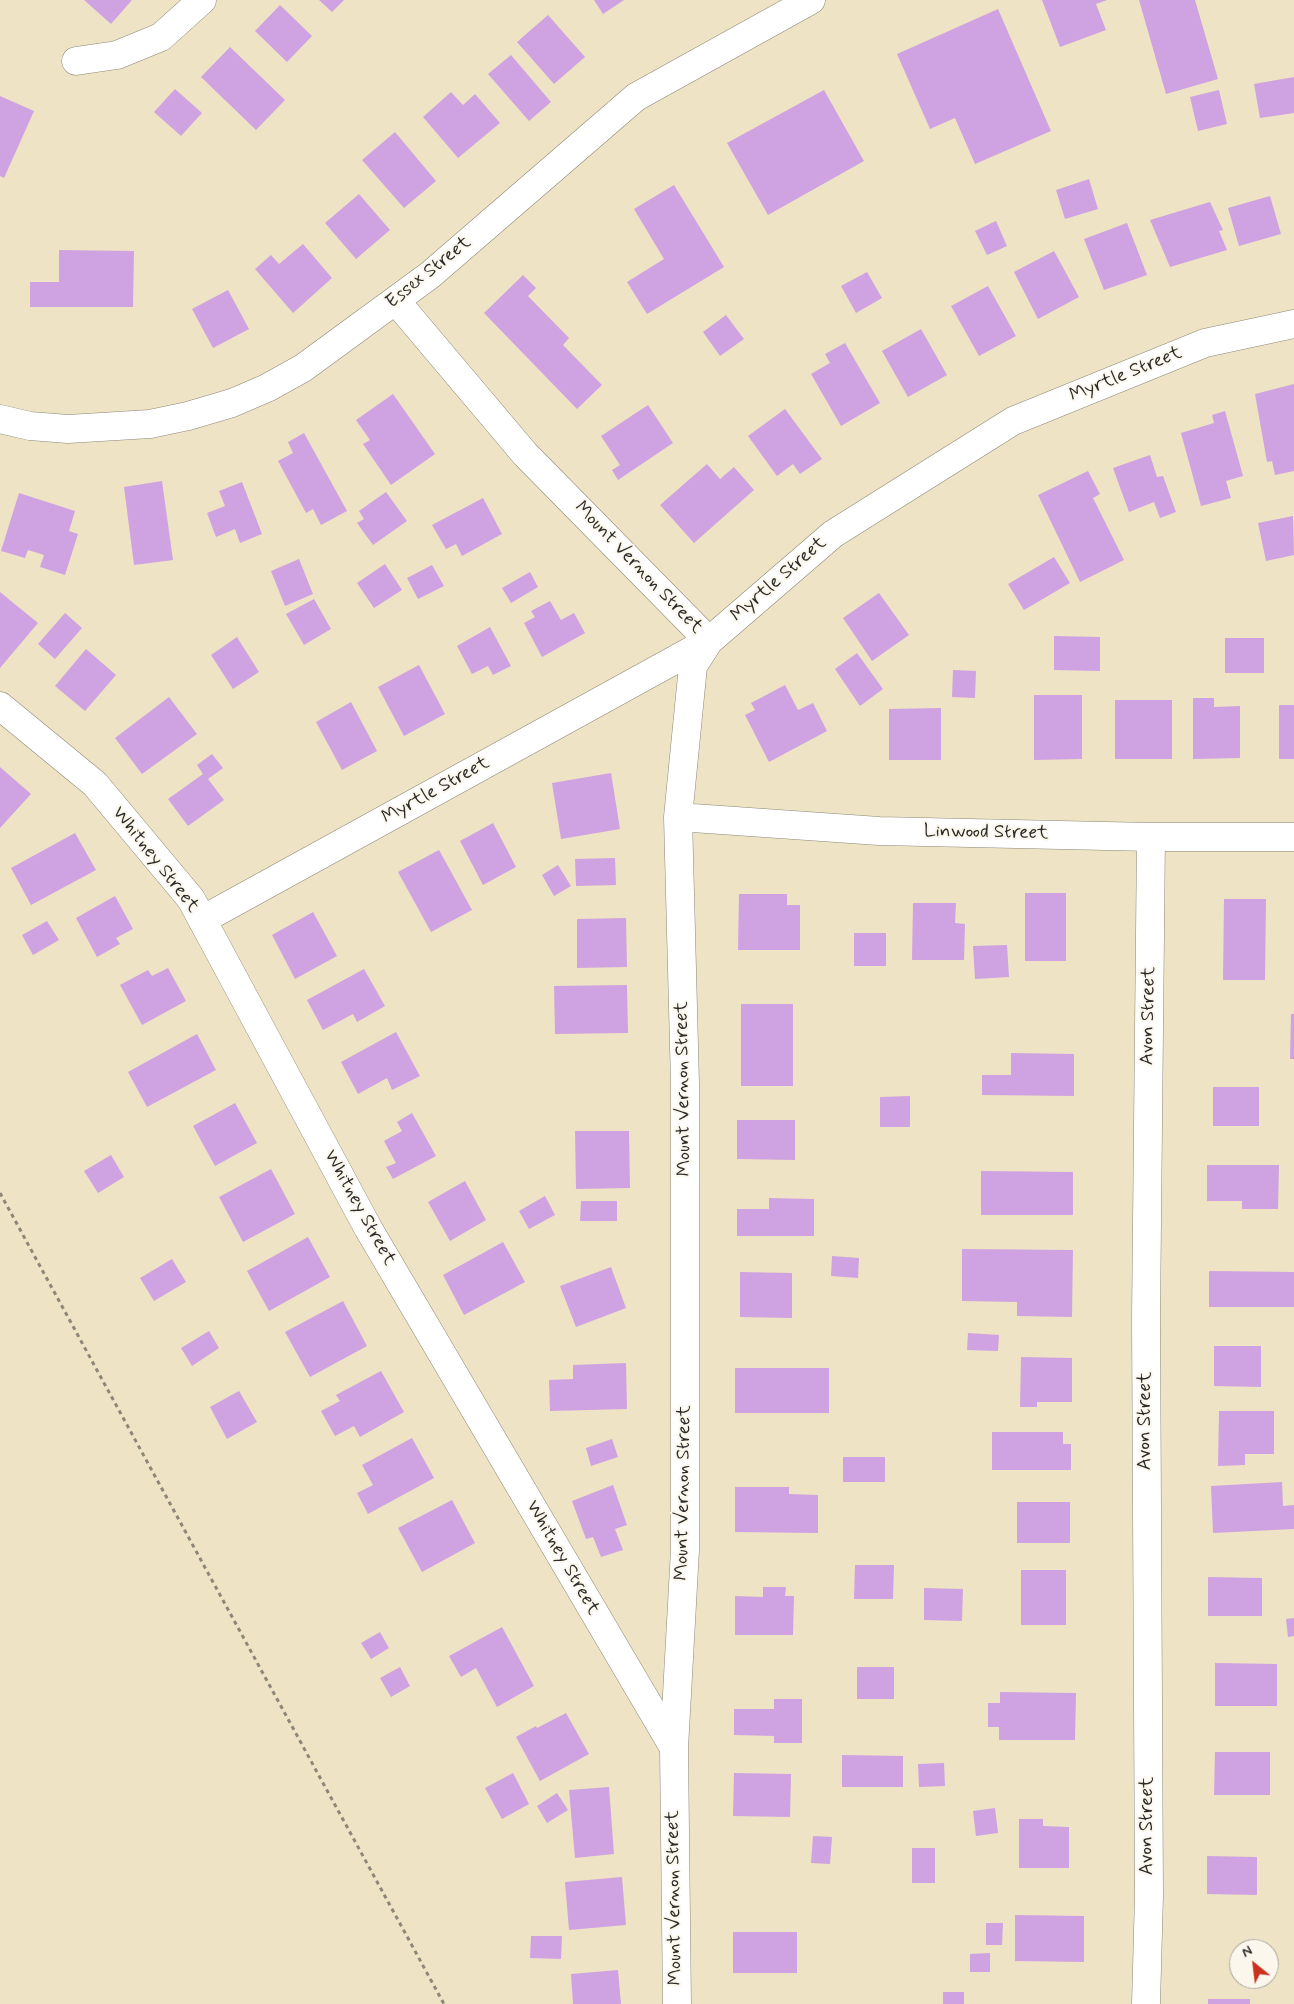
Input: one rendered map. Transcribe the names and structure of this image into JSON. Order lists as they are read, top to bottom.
{
  "streets": {
    "street": [
      "Essex Street",
      "Myrtle Street",
      "Mount Vernon Street",
      "Linwood Street",
      "Whitney Street",
      "Avon Street"
    ]
  },
  "crossings": [
    ["Essex Street", "Mount Vernon Street"],
    ["Myrtle Street", "Mount Vernon Street"],
    ["Myrtle Street", "Whitney Street"],
    ["Mount Vernon Street", "Linwood Street"],
    ["Mount Vernon Street", "Whitney Street"],
    ["Linwood Street", "Avon Street"]
  ],
  "north": "top left"
}
